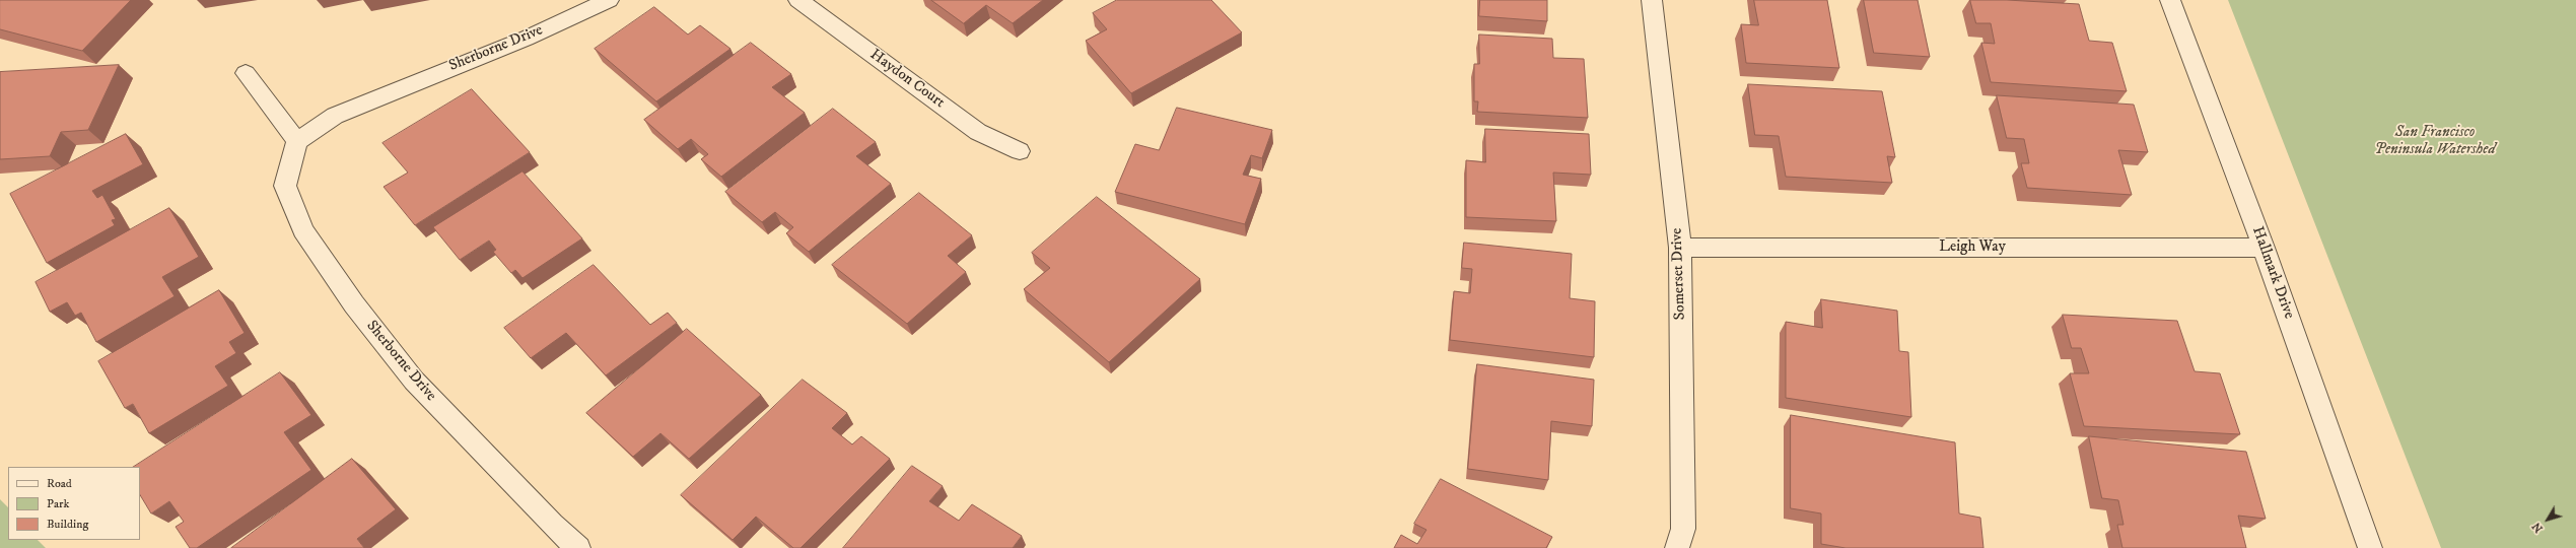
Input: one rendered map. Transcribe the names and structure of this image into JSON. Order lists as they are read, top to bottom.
{
  "streets": {
    "street": [
      "Sherborne Drive",
      "Haydon Court",
      "Leigh Way",
      "Hallmark Drive",
      "Somerset Drive"
    ]
  },
  "crossings": [
    ["Leigh Way", "Hallmark Drive"],
    ["Leigh Way", "Somerset Drive"]
  ],
  "parks": ["San Francisco Peninsula Watershed"],
  "legend": ["Road", "Park", "Building"],
  "north": "bottom left"
}
